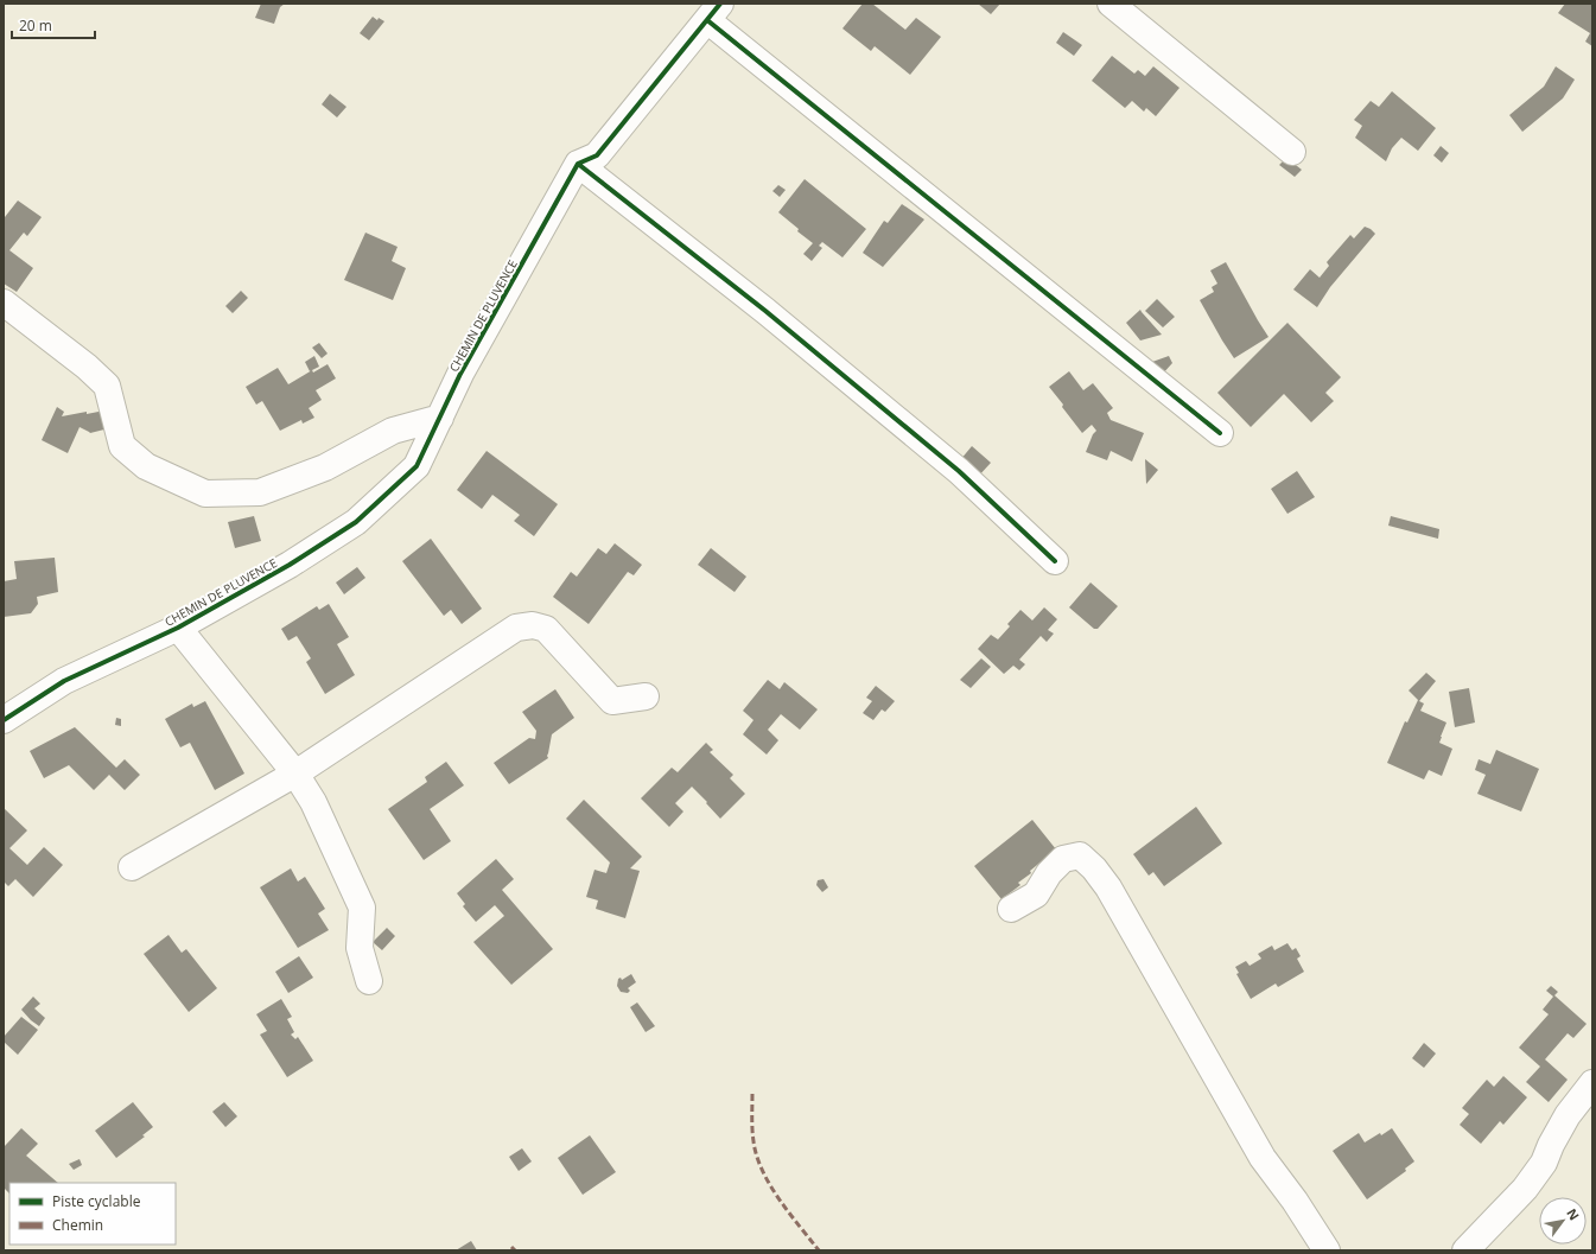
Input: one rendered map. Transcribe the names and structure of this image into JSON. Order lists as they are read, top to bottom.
{
  "streets": {
    "street": ["CHEMIN DE PLUVENCE"]
  },
  "legend": ["Piste cyclable", "Chemin"],
  "scale_bar": "20 m",
  "north": "top right"
}
